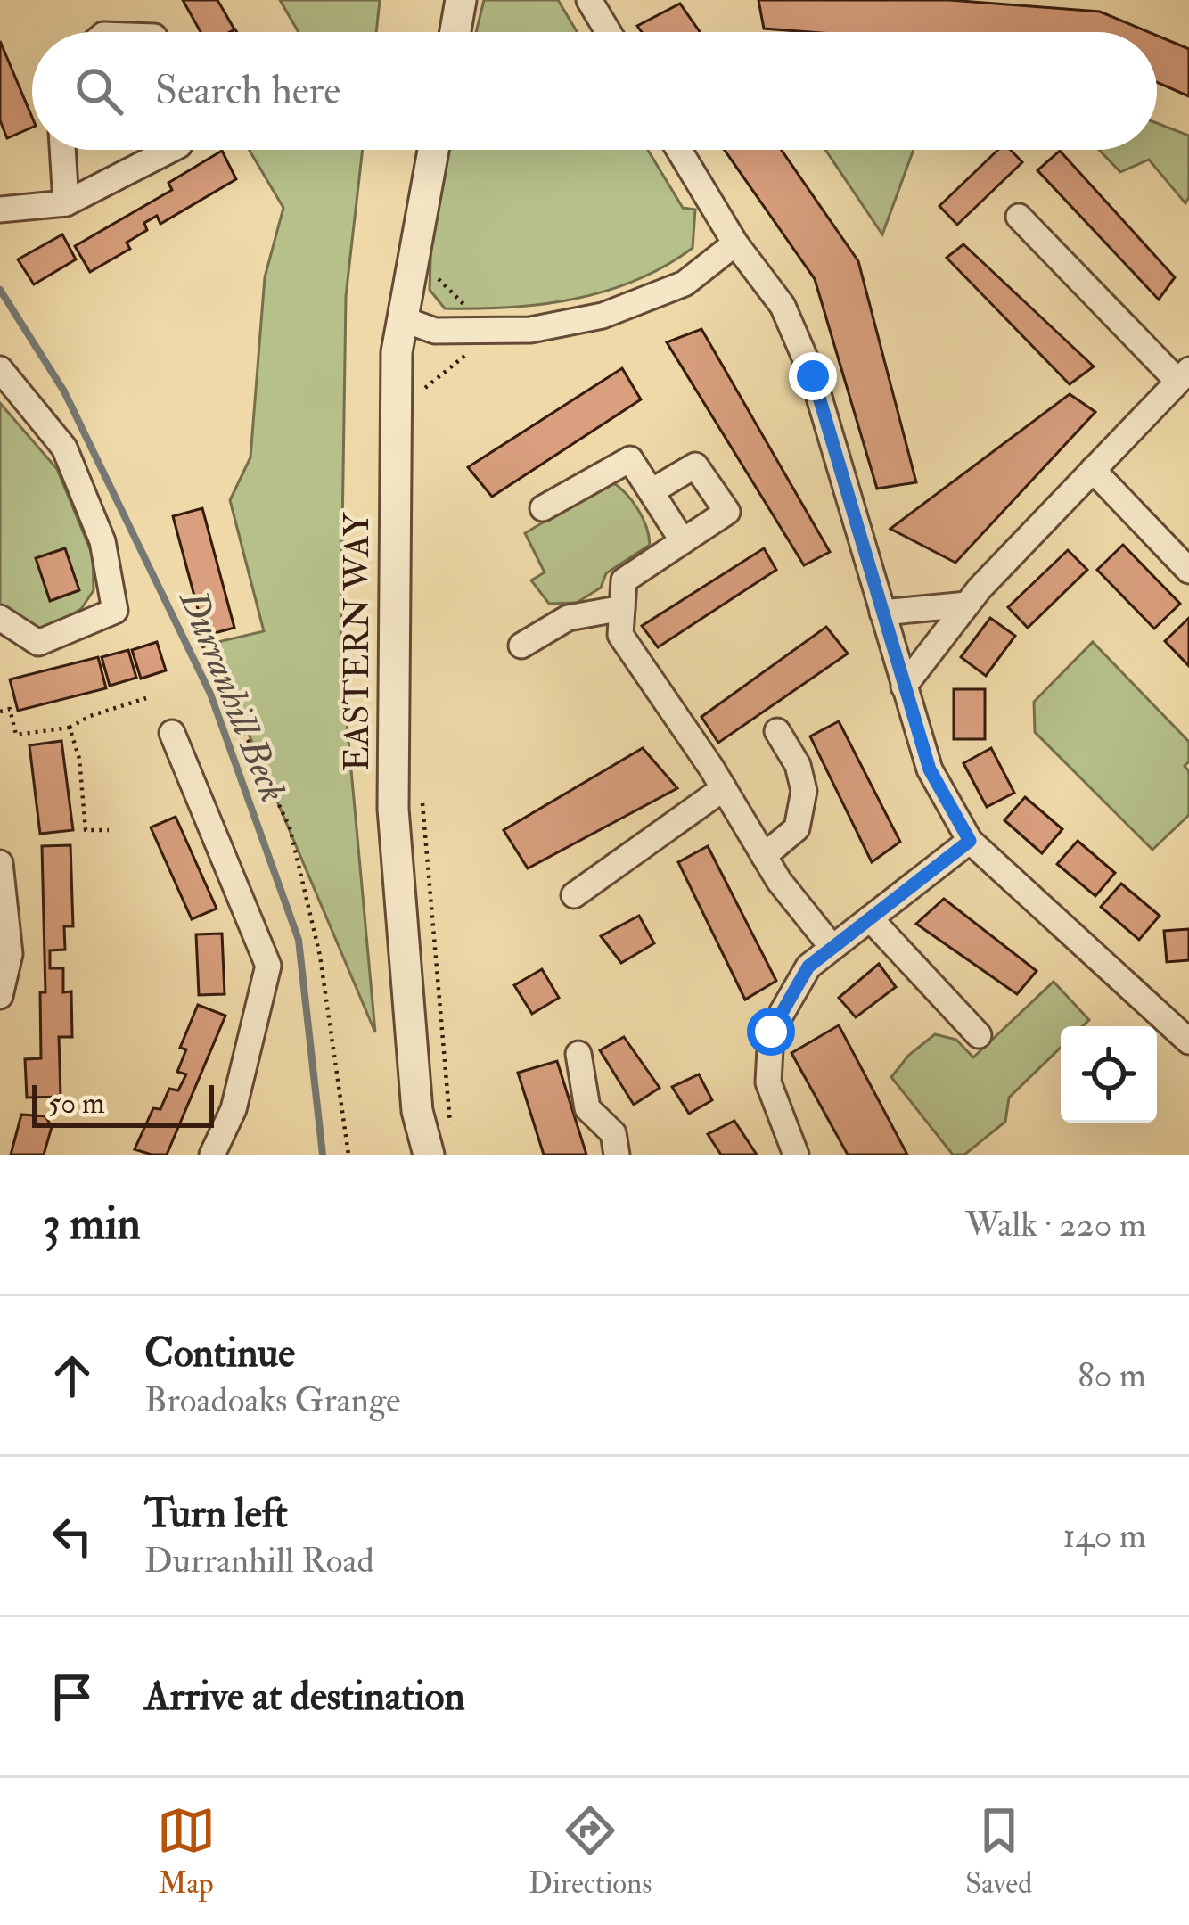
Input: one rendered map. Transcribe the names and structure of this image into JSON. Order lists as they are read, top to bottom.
{
  "streets": {
    "street": ["EASTERN WAY"]
  },
  "water": ["Durranhill Beck"],
  "scale_bar": "50 m",
  "page": {
    "search": "Search here",
    "scale": "50 m",
    "heading": ["3 min", "Walk · 220 m"],
    "list": [
      ["Continue", "Broadoaks Grange", "80 m"],
      ["Turn left", "Durranhill Road", "140 m"],
      "Arrive at destination"
    ],
    "nav": ["Map", "Directions", "Saved"]
  }
}
